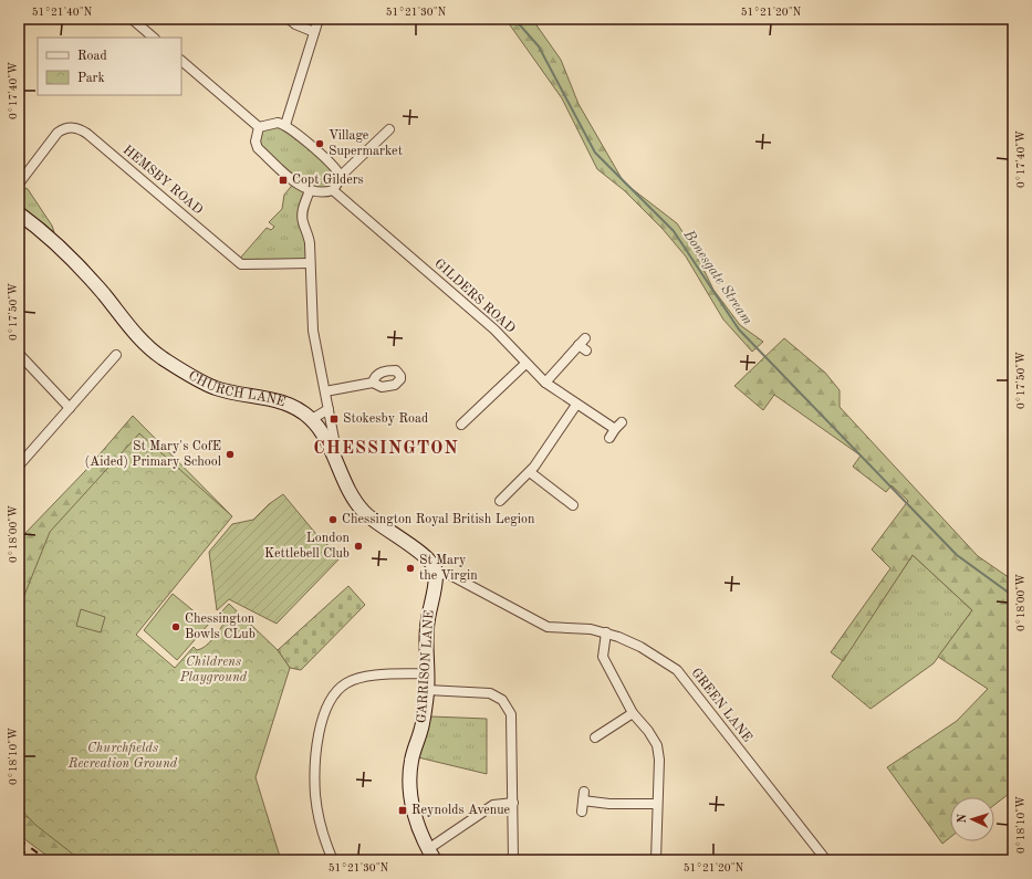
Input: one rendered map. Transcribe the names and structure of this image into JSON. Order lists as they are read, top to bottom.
{
  "streets": {
    "street": [
      "HEMSBY ROAD",
      "GILDERS ROAD",
      "CHURCH LANE",
      "GARRISON LANE",
      "GREEN LANE"
    ]
  },
  "crossings": [
    ["CHURCH LANE", "GARRISON LANE"],
    ["CHURCH LANE", "GREEN LANE"],
    ["GARRISON LANE", "GREEN LANE"]
  ],
  "districts": ["CHESSINGTON"],
  "water": ["Bonesgate Stream"],
  "parks": ["Childrens Playground", "Churchfields Recreation Ground"],
  "places": {
    "other": [
      "Village Supermarket",
      "St Mary's CofE (Aided) Primary School",
      "Chessington Royal British Legion",
      "London Kettlebell Club",
      "St Mary the Virgin",
      "Chessington Bowls CLub"
    ],
    "transit": ["Copt Gilders", "Stokesby Road", "Reynolds Avenue"]
  },
  "legend": ["Road", "Park"],
  "north": "left",
  "coordinates": [
    "51°21'40\"N",
    "51°21'30\"N",
    "51°21'20\"N",
    "0°17'40\"W",
    "0°17'50\"W",
    "0°18'00\"W",
    "0°18'10\"W"
  ]
}
